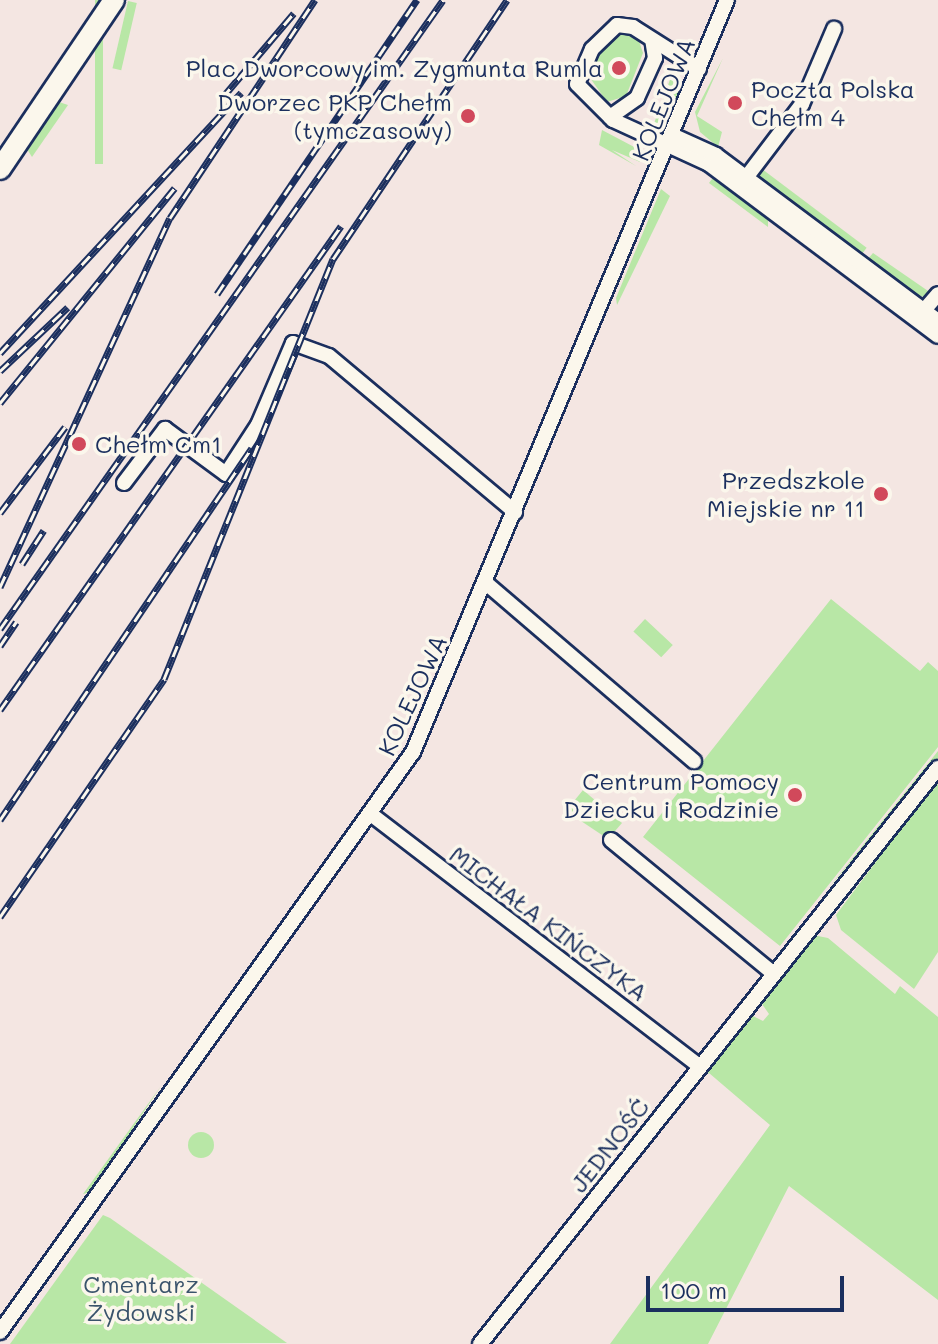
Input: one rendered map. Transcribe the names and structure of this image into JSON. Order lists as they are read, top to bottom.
{
  "streets": {
    "street": ["KOLEJOWA", "MICHAŁA KIŃCZYKA", "JEDNOŚĆ"]
  },
  "crossings": [
    ["KOLEJOWA", "MICHAŁA KIŃCZYKA"],
    ["MICHAŁA KIŃCZYKA", "JEDNOŚĆ"]
  ],
  "parks": ["Cmentarz Żydowski"],
  "places": [
    "Plac Dworcowy im. Zygmunta Rumla",
    "Poczta Polska Chełm 4",
    "Dworzec PKP Chełm (tymczasowy)",
    "Chełm Cm1",
    "Przedszkole Miejskie nr 11",
    "Centrum Pomocy Dziecku i Rodzinie"
  ],
  "scale_bar": "100 m"
}
